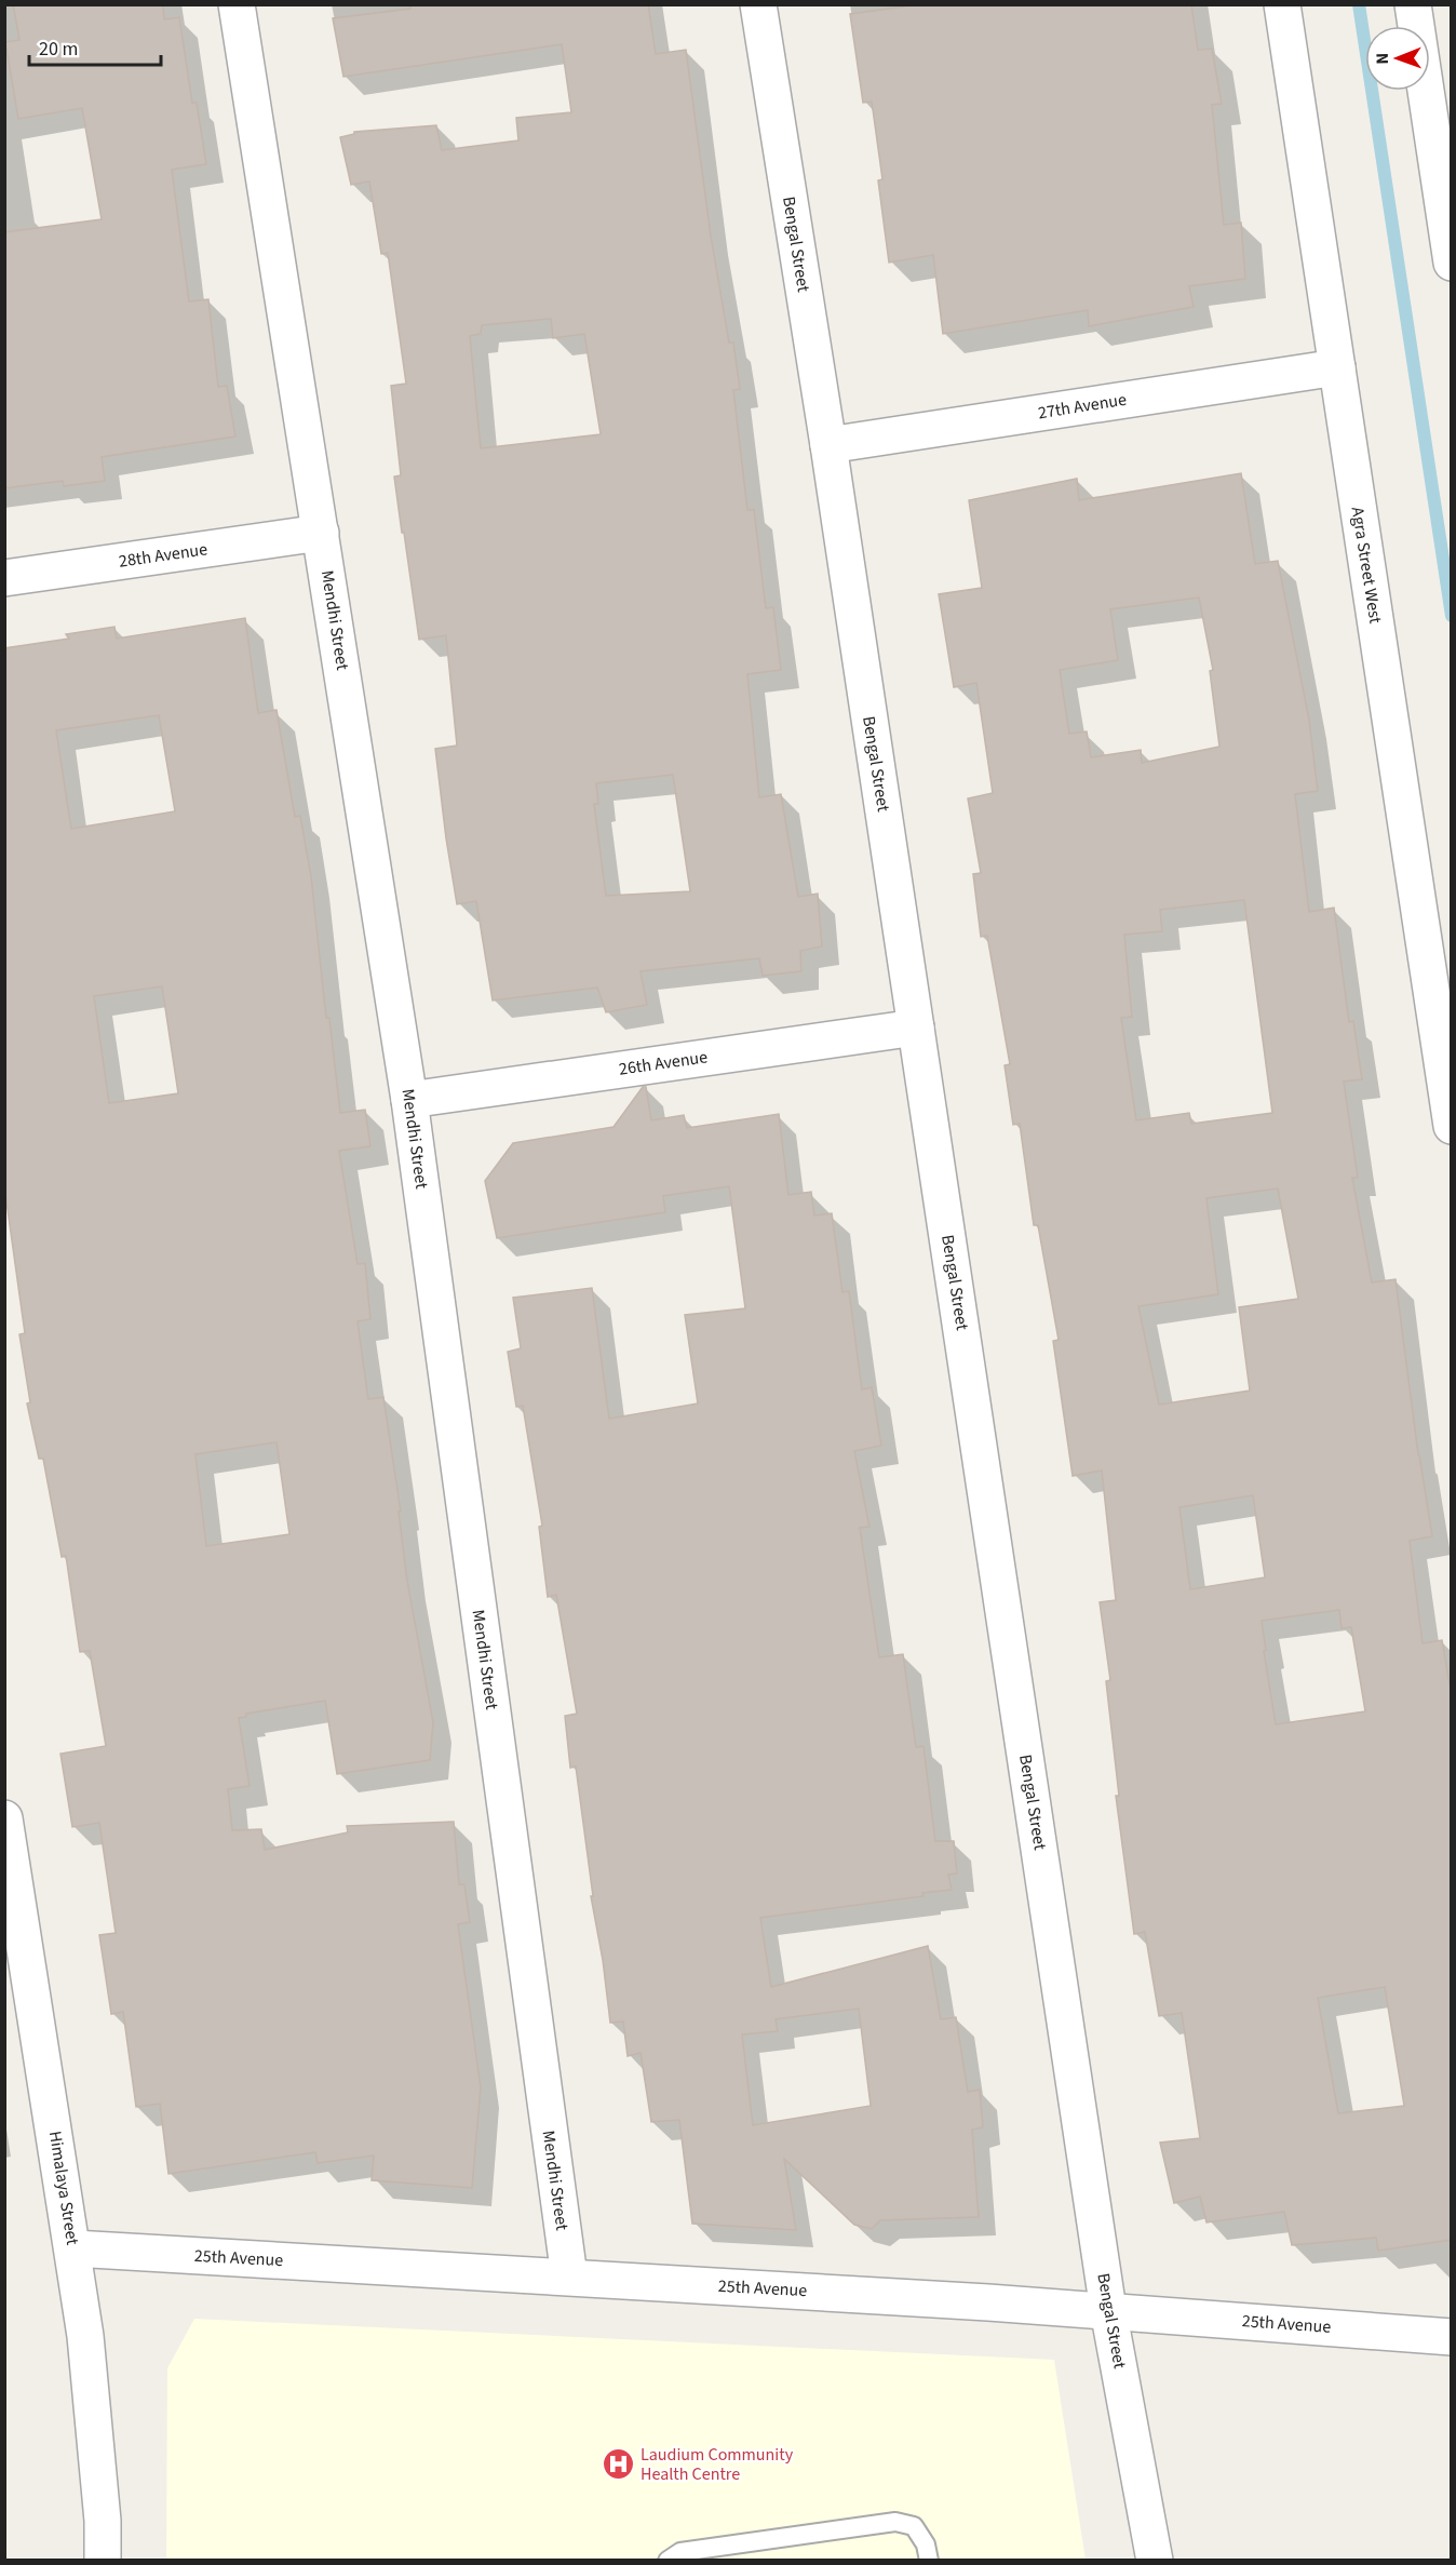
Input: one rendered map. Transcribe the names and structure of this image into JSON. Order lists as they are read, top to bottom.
{
  "streets": {
    "street": [
      "Bengal Street",
      "27th Avenue",
      "28th Avenue",
      "Agra Street West",
      "Mendhi Street",
      "26th Avenue",
      "Himalaya Street",
      "25th Avenue"
    ]
  },
  "crossings": [
    ["Bengal Street", "27th Avenue"],
    ["Bengal Street", "26th Avenue"],
    ["Bengal Street", "25th Avenue"],
    ["27th Avenue", "Agra Street West"],
    ["28th Avenue", "Mendhi Street"],
    ["Mendhi Street", "26th Avenue"],
    ["Mendhi Street", "25th Avenue"],
    ["Himalaya Street", "25th Avenue"]
  ],
  "places": {
    "hospital": ["Laudium Community Health Centre"]
  },
  "scale_bar": "20 m",
  "north": "left"
}
